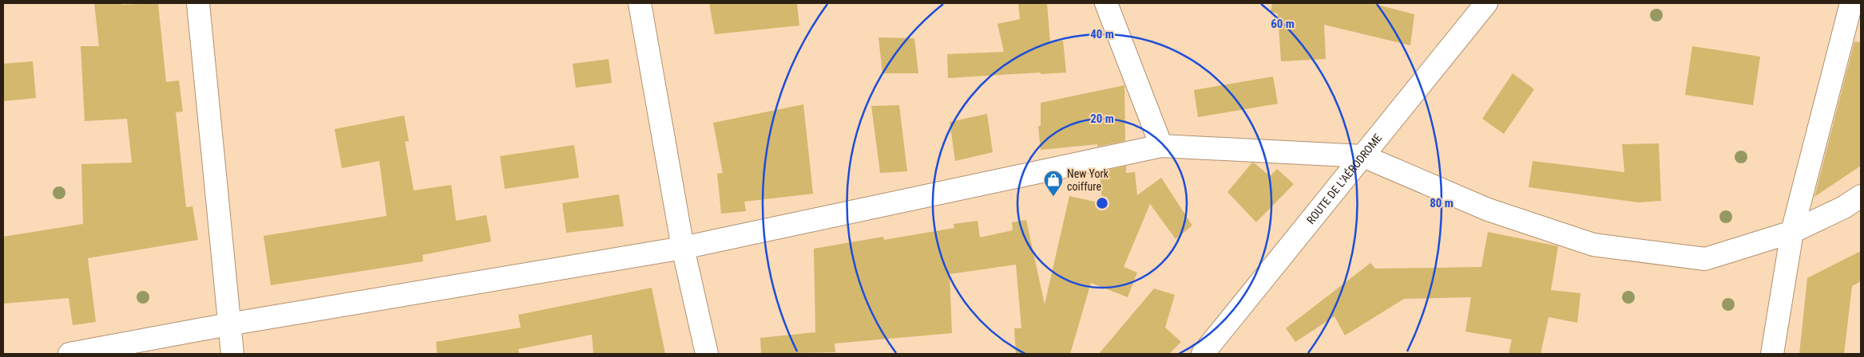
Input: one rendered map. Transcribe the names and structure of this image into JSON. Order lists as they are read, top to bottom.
{
  "streets": {
    "street": ["ROUTE DE L'AÉRODROME"]
  },
  "places": {
    "shop": ["New York coiffure"]
  },
  "rings": [
    "60 m",
    "40 m",
    "20 m",
    "80 m"
  ]
}
